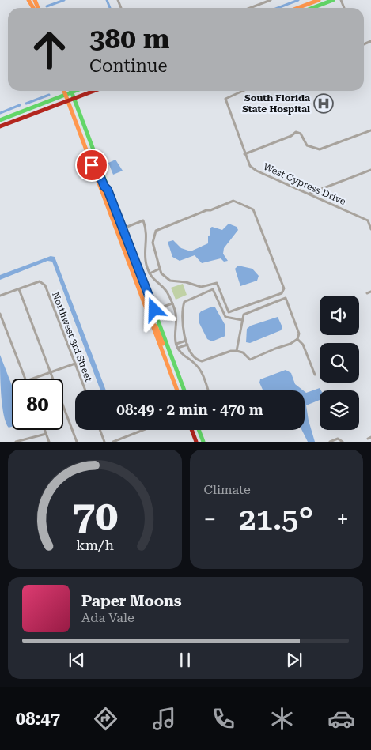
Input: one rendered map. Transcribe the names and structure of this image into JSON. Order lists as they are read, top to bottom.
{
  "streets": {
    "street": ["West Cypress Drive", "Northwest 3rd Street"]
  },
  "places": {
    "hospital": ["South Florida State Hospital"]
  },
  "page": {
    "turn": ["380 m", "Continue"],
    "limit": "80",
    "trip": "08:49 · 2 min · 470 m",
    "tile": "Climate",
    "heat": ["−", "21.5°", "+"],
    "song": ["Paper Moons", "Ada Vale"],
    "tabs": "08:47",
    "gauge": ["70", "km/h"]
  }
}
